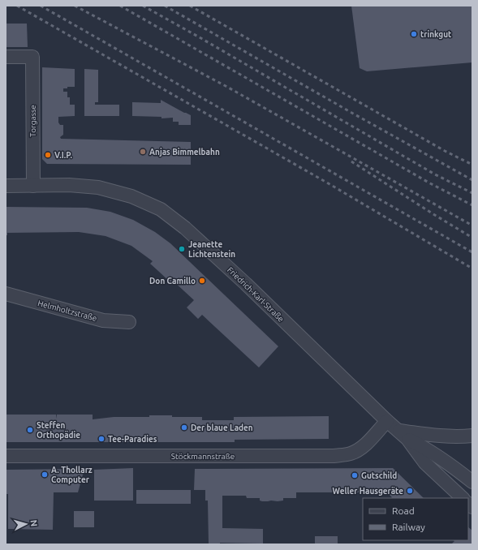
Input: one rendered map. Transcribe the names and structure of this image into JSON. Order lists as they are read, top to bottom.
{
  "streets": {
    "street": [
      "Torgasse",
      "Friedrich-Karl-Straße",
      "Helmholtzstraße",
      "Stöckmannstraße"
    ]
  },
  "crossings": [
    ["Torgasse", "Friedrich-Karl-Straße"],
    ["Friedrich-Karl-Straße", "Stöckmannstraße"]
  ],
  "places": [
    "trinkgut",
    "Anjas Bimmelbahn",
    "V.I.P.",
    "Jeanette Lichtenstein",
    "Don Camillo",
    "Der blaue Laden",
    "Steffen Orthopädie",
    "Tee-Paradies",
    "A. Thollarz Computer",
    "Gutschild",
    "Weller Hausgeräte"
  ],
  "legend": ["Road", "Railway"],
  "north": "right"
}
